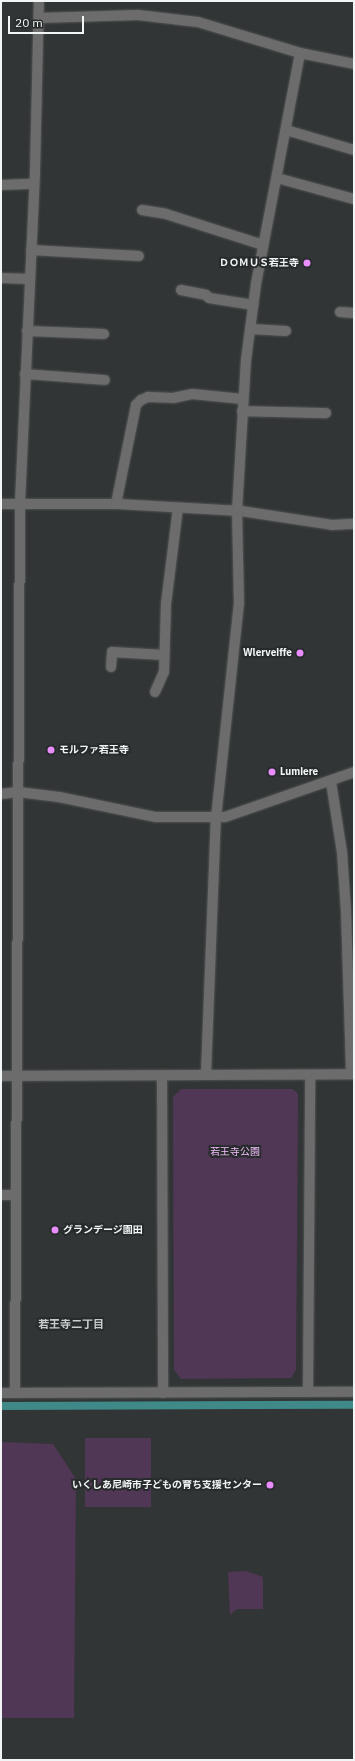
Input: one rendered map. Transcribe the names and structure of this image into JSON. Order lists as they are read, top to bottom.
{
  "districts": ["若王寺二丁目"],
  "parks": ["若王寺公園"],
  "places": [
    "ＤＯＭＵＳ若王寺",
    "Wlerveiffe",
    "モルファ若王寺",
    "Lumiere",
    "グランデージ園田",
    "いくしあ尼崎市子どもの育ち支援センター"
  ],
  "scale_bar": "20 m"
}
